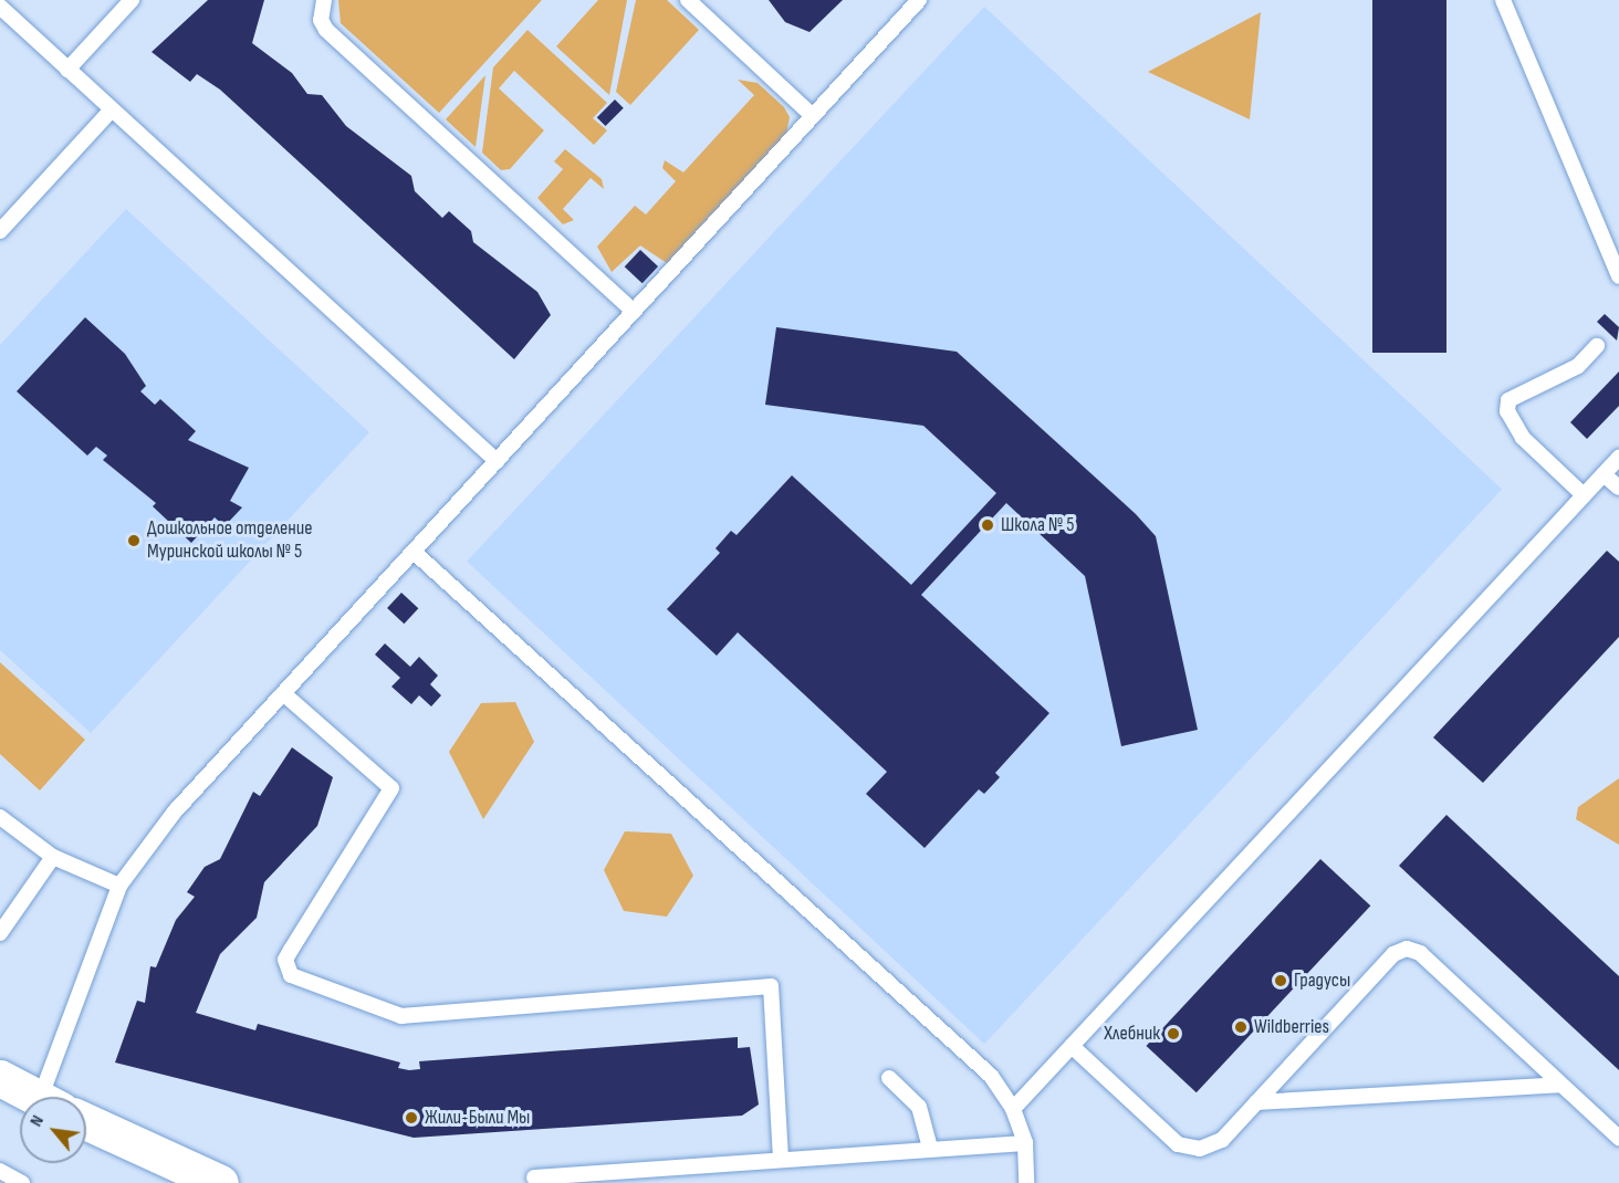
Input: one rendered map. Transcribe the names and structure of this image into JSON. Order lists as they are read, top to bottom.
{
  "places": [
    "Школа № 5",
    "Дошкольное отделение Муринской школы № 5",
    "Градусы",
    "Wildberries",
    "Хлебник",
    "Жили-Были Мы"
  ],
  "north": "top left"
}
